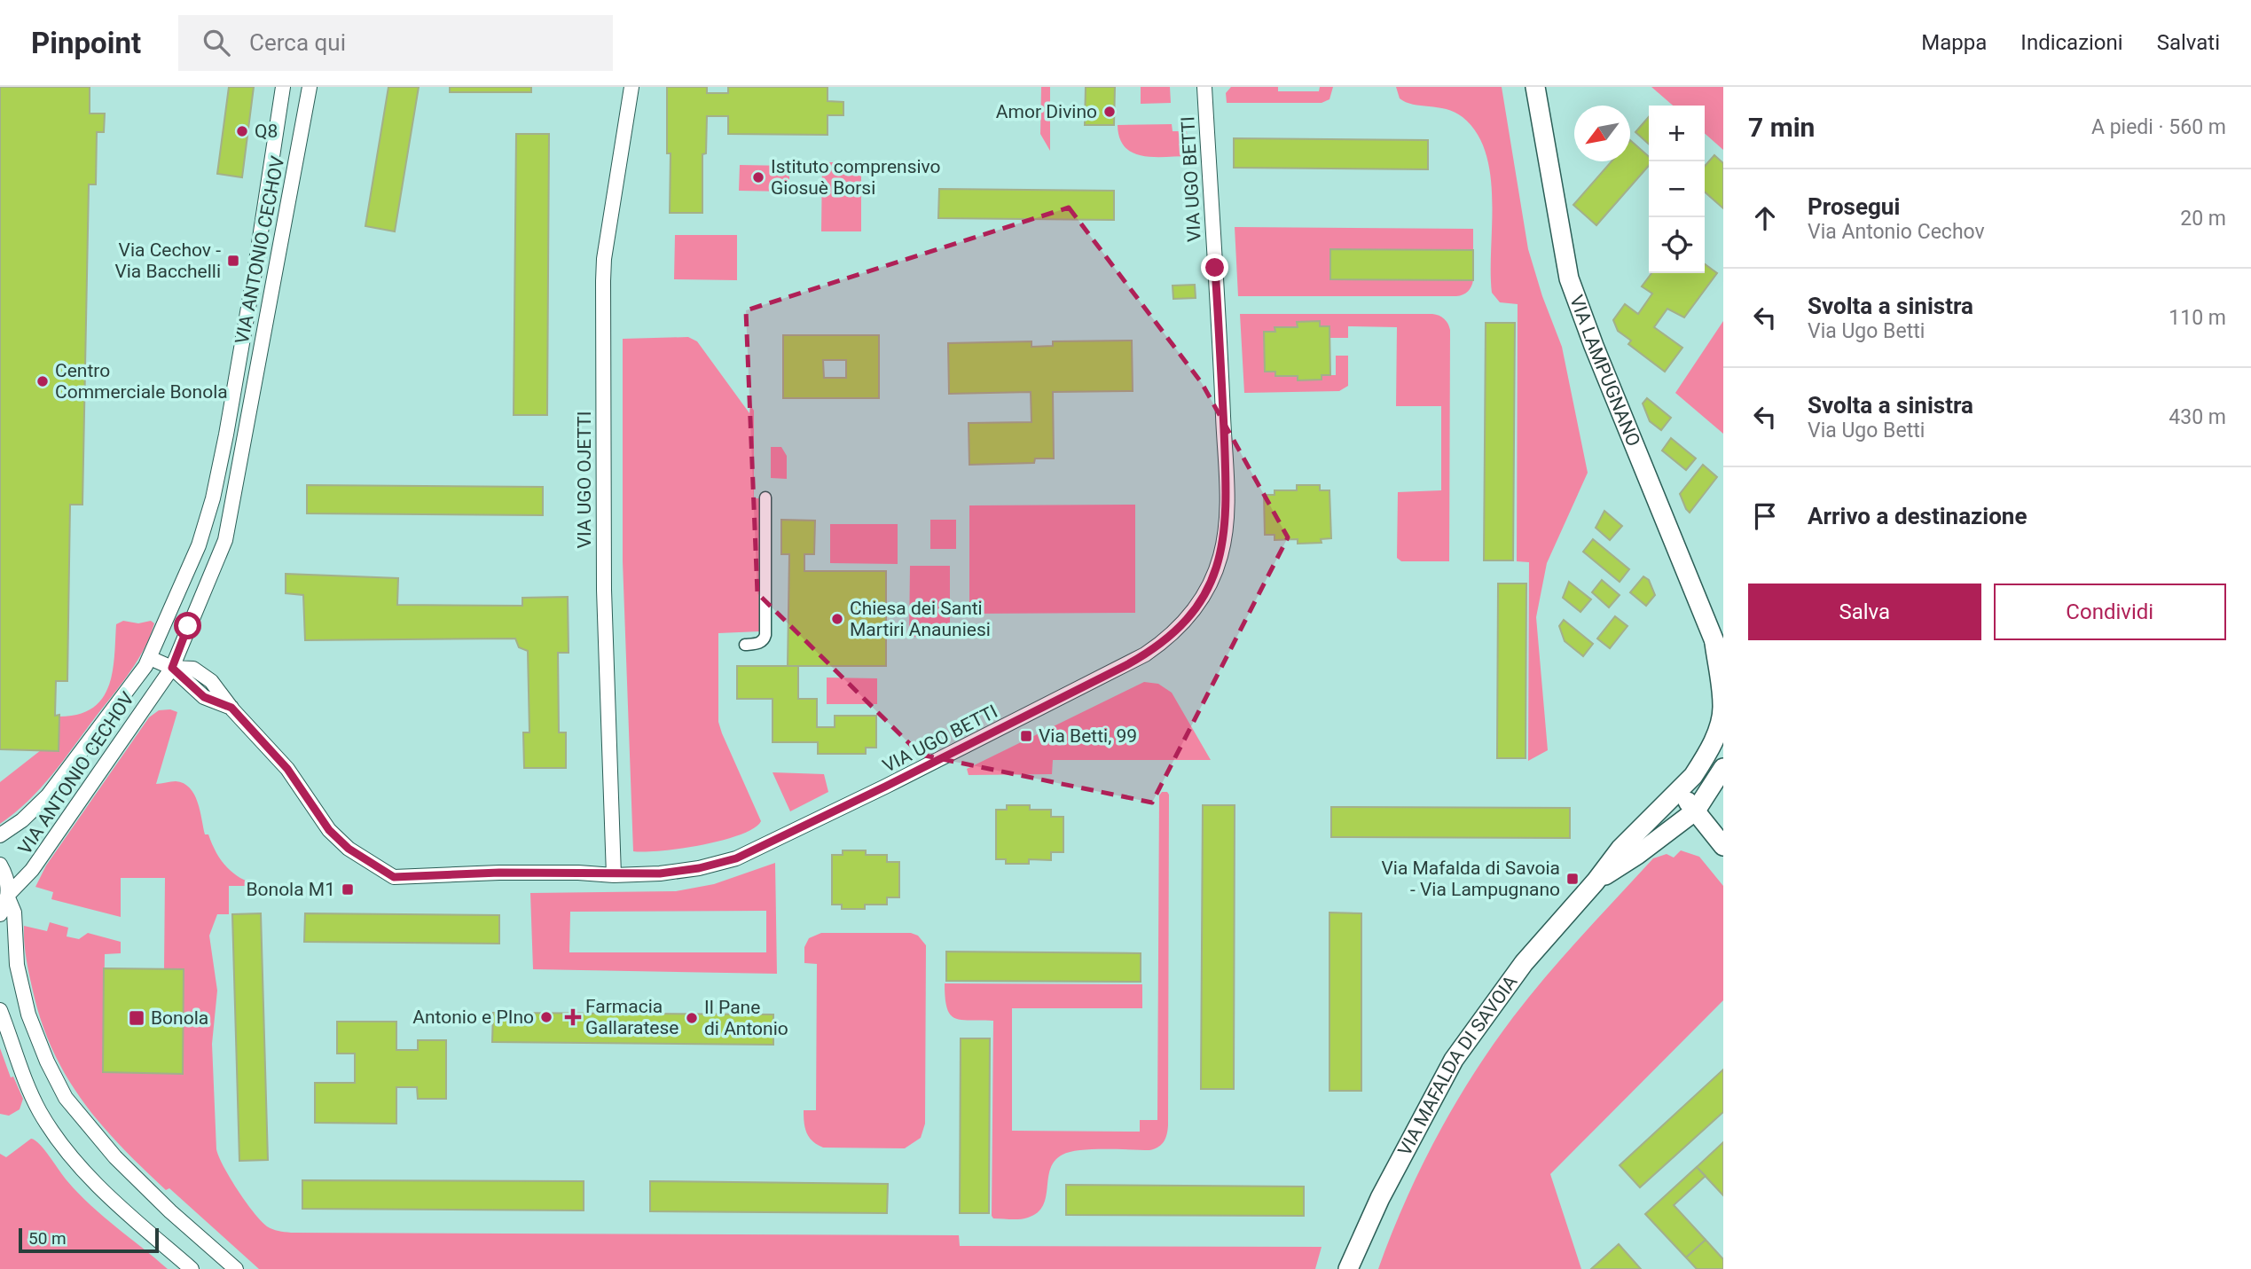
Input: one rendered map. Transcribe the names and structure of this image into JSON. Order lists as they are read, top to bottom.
{
  "streets": {
    "street": [
      "VIA UGO BETTI",
      "VIA ANTONIO CECHOV",
      "VIA LAMPUGNANO",
      "VIA UGO OJETTI",
      "VIA MAFALDA DI SAVOIA"
    ]
  },
  "crossings": [
    ["VIA UGO BETTI", "VIA ANTONIO CECHOV"],
    ["VIA UGO BETTI", "VIA UGO OJETTI"],
    ["VIA LAMPUGNANO", "VIA MAFALDA DI SAVOIA"]
  ],
  "places": {
    "other": [
      "Amor Divino",
      "Q8",
      "Istituto comprensivo Giosuè Borsi",
      "Centro Commerciale Bonola",
      "Chiesa dei Santi Martiri Anauniesi",
      "Antonio e PIno",
      "Il Pane di Antonio"
    ],
    "transit": [
      "Via Cechov - Via Bacchelli",
      "Via Betti, 99",
      "Via Mafalda di Savoia - Via Lampugnano",
      "Bonola M1",
      "Bonola"
    ],
    "health": ["Farmacia Gallaratese"]
  },
  "scale_bar": "50 m",
  "north": "bottom left",
  "page": {
    "header": "Pinpoint",
    "search": "Cerca qui",
    "nav": ["Mappa", "Indicazioni", "Salvati"],
    "heading": ["7 min", "A piedi · 560 m"],
    "map_buttons": ["+", "−"],
    "list": [
      ["Prosegui", "Via Antonio Cechov", "20 m"],
      ["Svolta a sinistra", "Via Ugo Betti", "110 m"],
      ["Svolta a sinistra", "Via Ugo Betti", "430 m"],
      "Arrivo a destinazione"
    ],
    "buttons": ["Salva", "Condividi"],
    "scale": "50 m"
  }
}
